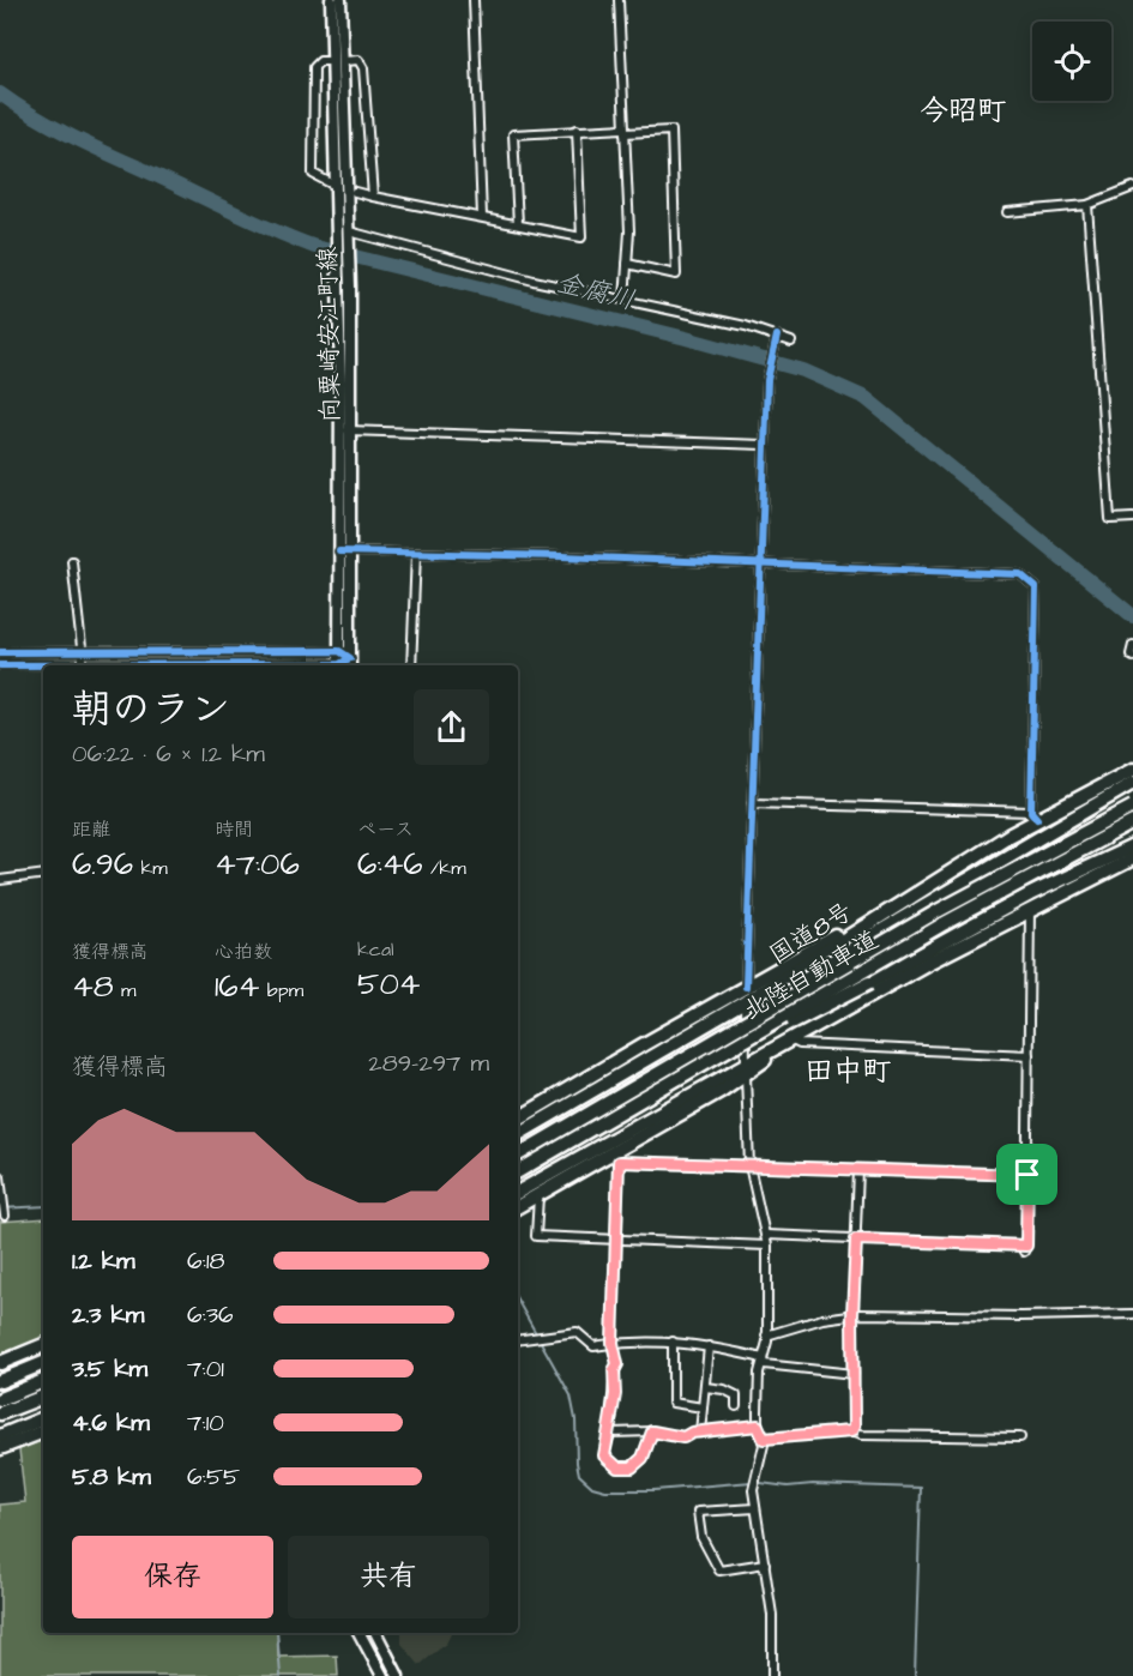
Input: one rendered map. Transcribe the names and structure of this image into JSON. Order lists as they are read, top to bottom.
{
  "streets": {
    "highway": ["国道8号", "北陸自動車道"],
    "main road": ["向粟崎安江町線"]
  },
  "districts": ["今昭町", "田中町"],
  "water": ["金腐川"],
  "page": {
    "heading": ["朝のラン", "06:22 · 6 × 1.2 km"],
    "stats": [
      ["距離", "6.96 km"],
      ["時間", "47:06"],
      ["ペース", "6:46 /km"],
      ["獲得標高", "48 m"],
      ["心拍数", "164 bpm"],
      ["kcal", "504"]
    ],
    "chart": ["獲得標高", "289–297 m"],
    "list": [
      {
        "name": "1.2 km",
        "note": "6:18"
      },
      {
        "name": "2.3 km",
        "note": "6:36"
      },
      {
        "name": "3.5 km",
        "note": "7:01"
      },
      {
        "name": "4.6 km",
        "note": "7:10"
      },
      {
        "name": "5.8 km",
        "note": "6:55"
      }
    ],
    "buttons": ["保存", "共有"]
  }
}
